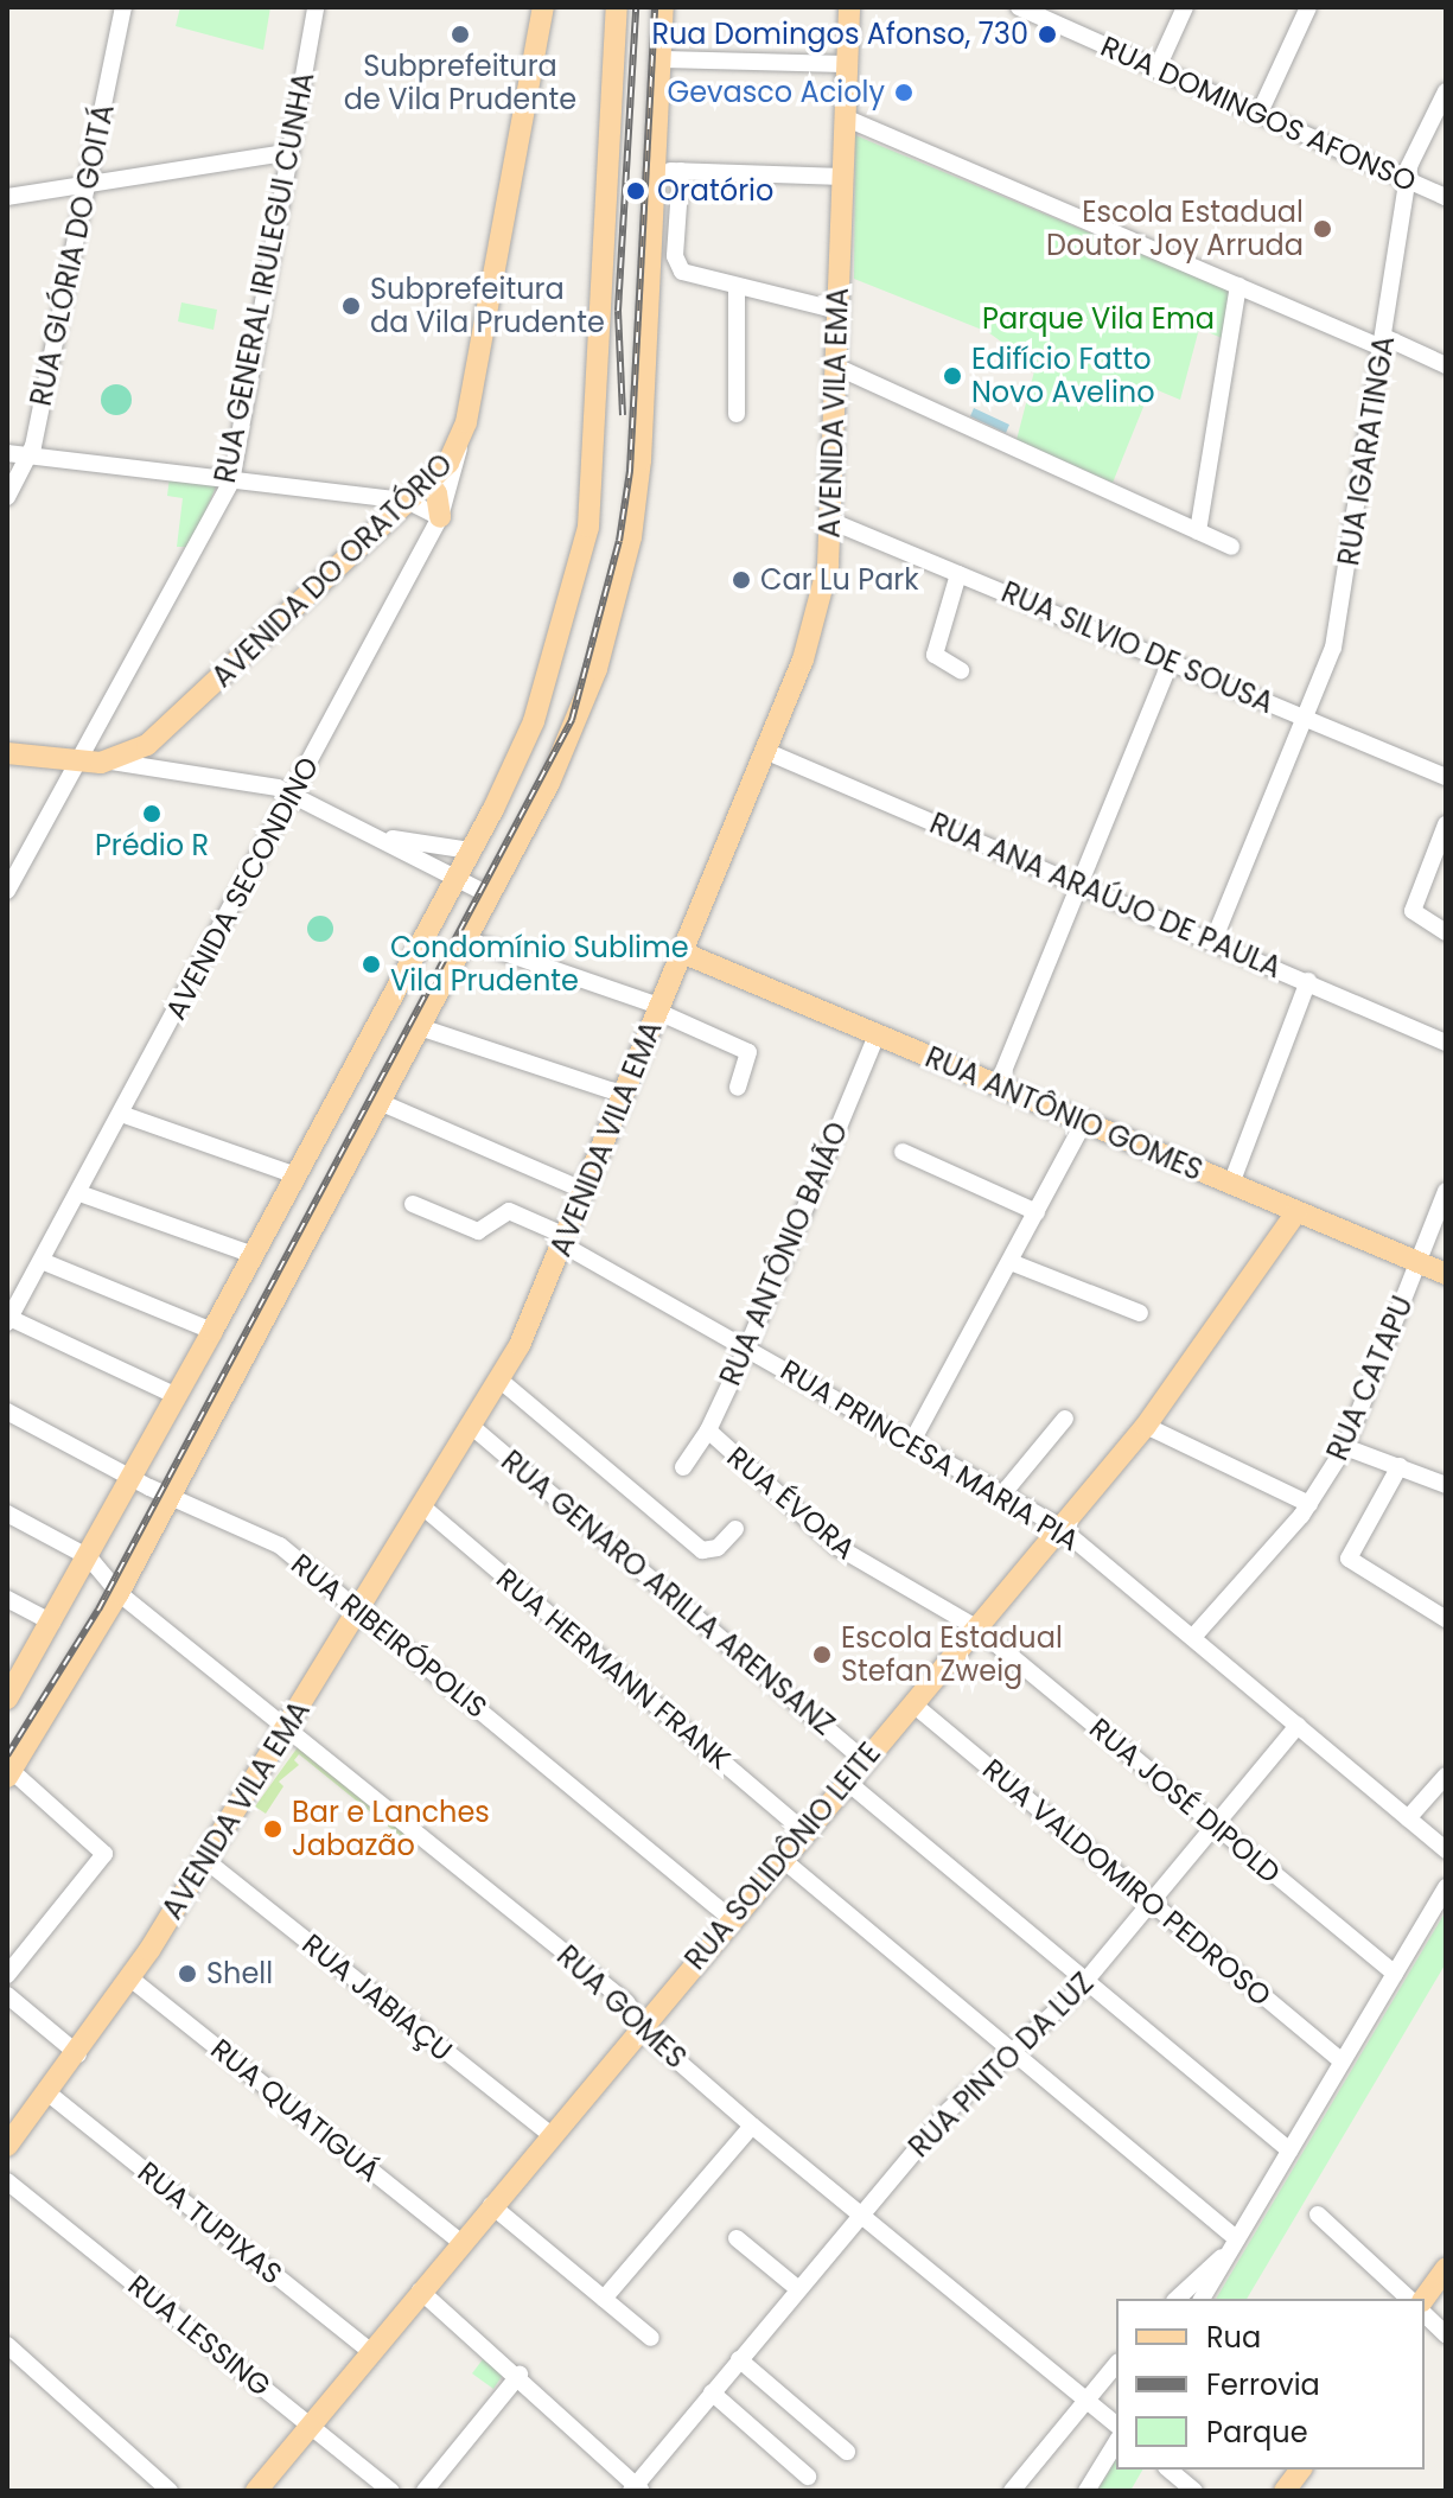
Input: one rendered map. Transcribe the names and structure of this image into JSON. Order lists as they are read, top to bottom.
{
  "streets": {
    "main road": [
      "AVENIDA VILA EMA",
      "AVENIDA DO ORATÓRIO",
      "RUA ANTÔNIO GOMES",
      "RUA SOLIDÔNIO LEITE"
    ],
    "street": [
      "RUA DOMINGOS AFONSO",
      "RUA GLÓRIA DO GOITÁ",
      "RUA GENERAL IRULEGUI CUNHA",
      "RUA IGARATINGA",
      "RUA SILVIO DE SOUSA",
      "AVENIDA SECONDINO",
      "RUA ANA ARAÚJO DE PAULA",
      "RUA ANTÔNIO BAIÃO",
      "RUA CATAPU",
      "RUA PRINCESA MARIA PIA",
      "RUA ÉVORA",
      "RUA GENARO ARILLA ARENSANZ",
      "RUA RIBEIRÓPOLIS",
      "RUA HERMANN FRANK",
      "RUA JOSÉ DIPOLD",
      "RUA VALDOMIRO PEDROSO",
      "RUA JABIAÇU",
      "RUA GOMES",
      "RUA PINTO DA LUZ",
      "RUA QUATIGUÁ",
      "RUA TUPIXAS",
      "RUA LESSING"
    ]
  },
  "crossings": [
    ["RUA DOMINGOS AFONSO", "RUA IGARATINGA"],
    ["RUA GENERAL IRULEGUI CUNHA", "AVENIDA DO ORATÓRIO"],
    ["AVENIDA VILA EMA", "RUA SILVIO DE SOUSA"],
    ["AVENIDA VILA EMA", "RUA ANA ARAÚJO DE PAULA"],
    ["AVENIDA VILA EMA", "RUA ANTÔNIO GOMES"],
    ["AVENIDA VILA EMA", "RUA PRINCESA MARIA PIA"],
    ["AVENIDA VILA EMA", "RUA GENARO ARILLA ARENSANZ"],
    ["AVENIDA VILA EMA", "RUA RIBEIRÓPOLIS"],
    ["AVENIDA VILA EMA", "RUA HERMANN FRANK"],
    ["AVENIDA VILA EMA", "RUA JABIAÇU"],
    ["AVENIDA VILA EMA", "RUA GOMES"],
    ["AVENIDA VILA EMA", "RUA QUATIGUÁ"],
    ["AVENIDA VILA EMA", "RUA TUPIXAS"],
    ["RUA IGARATINGA", "RUA SILVIO DE SOUSA"],
    ["RUA IGARATINGA", "RUA ANA ARAÚJO DE PAULA"],
    ["AVENIDA DO ORATÓRIO", "AVENIDA SECONDINO"],
    ["RUA ANTÔNIO GOMES", "RUA ANTÔNIO BAIÃO"],
    ["RUA ANTÔNIO GOMES", "RUA CATAPU"],
    ["RUA ANTÔNIO GOMES", "RUA SOLIDÔNIO LEITE"],
    ["RUA ANTÔNIO BAIÃO", "RUA PRINCESA MARIA PIA"],
    ["RUA ANTÔNIO BAIÃO", "RUA ÉVORA"],
    ["RUA CATAPU", "RUA PRINCESA MARIA PIA"],
    ["RUA PRINCESA MARIA PIA", "RUA SOLIDÔNIO LEITE"],
    ["RUA PRINCESA MARIA PIA", "RUA PINTO DA LUZ"],
    ["RUA ÉVORA", "RUA JOSÉ DIPOLD"],
    ["RUA ÉVORA", "RUA SOLIDÔNIO LEITE"],
    ["RUA GENARO ARILLA ARENSANZ", "RUA SOLIDÔNIO LEITE"],
    ["RUA RIBEIRÓPOLIS", "RUA SOLIDÔNIO LEITE"],
    ["RUA HERMANN FRANK", "RUA SOLIDÔNIO LEITE"],
    ["RUA JOSÉ DIPOLD", "RUA SOLIDÔNIO LEITE"],
    ["RUA JOSÉ DIPOLD", "RUA PINTO DA LUZ"],
    ["RUA SOLIDÔNIO LEITE", "RUA VALDOMIRO PEDROSO"],
    ["RUA SOLIDÔNIO LEITE", "RUA JABIAÇU"],
    ["RUA SOLIDÔNIO LEITE", "RUA GOMES"],
    ["RUA SOLIDÔNIO LEITE", "RUA QUATIGUÁ"],
    ["RUA SOLIDÔNIO LEITE", "RUA TUPIXAS"],
    ["RUA SOLIDÔNIO LEITE", "RUA LESSING"],
    ["RUA VALDOMIRO PEDROSO", "RUA PINTO DA LUZ"],
    ["RUA GOMES", "RUA PINTO DA LUZ"]
  ],
  "parks": ["Parque Vila Ema"],
  "places": [
    "Subprefeitura de Vila Prudente",
    "Rua Domingos Afonso, 730",
    "Gevasco Acioly",
    "Oratório",
    "Escola Estadual Doutor Joy Arruda",
    "Subprefeitura da Vila Prudente",
    "Edifício Fatto Novo Avelino",
    "Car Lu Park",
    "Prédio R",
    "Condomínio Sublime Vila Prudente",
    "Escola Estadual Stefan Zweig",
    "Bar e Lanches Jabazão",
    "Shell"
  ],
  "legend": ["Rua", "Ferrovia", "Parque"]
}
